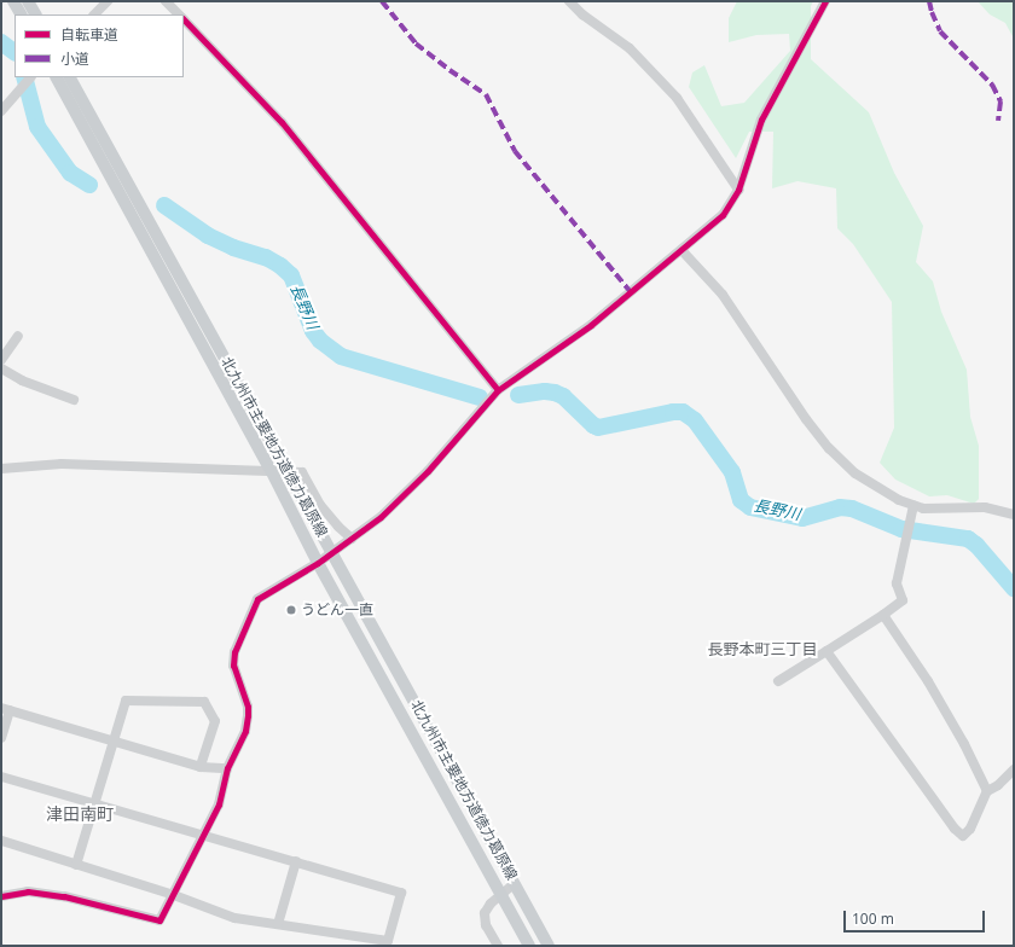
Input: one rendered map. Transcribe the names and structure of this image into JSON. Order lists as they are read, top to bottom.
{
  "streets": {
    "main road": ["北九州市主要地方道徳力葛原線"]
  },
  "districts": ["長野本町三丁目", "津田南町"],
  "water": ["長野川"],
  "places": ["うどん一直"],
  "legend": ["自転車道", "小道"],
  "scale_bar": "100 m"
}
